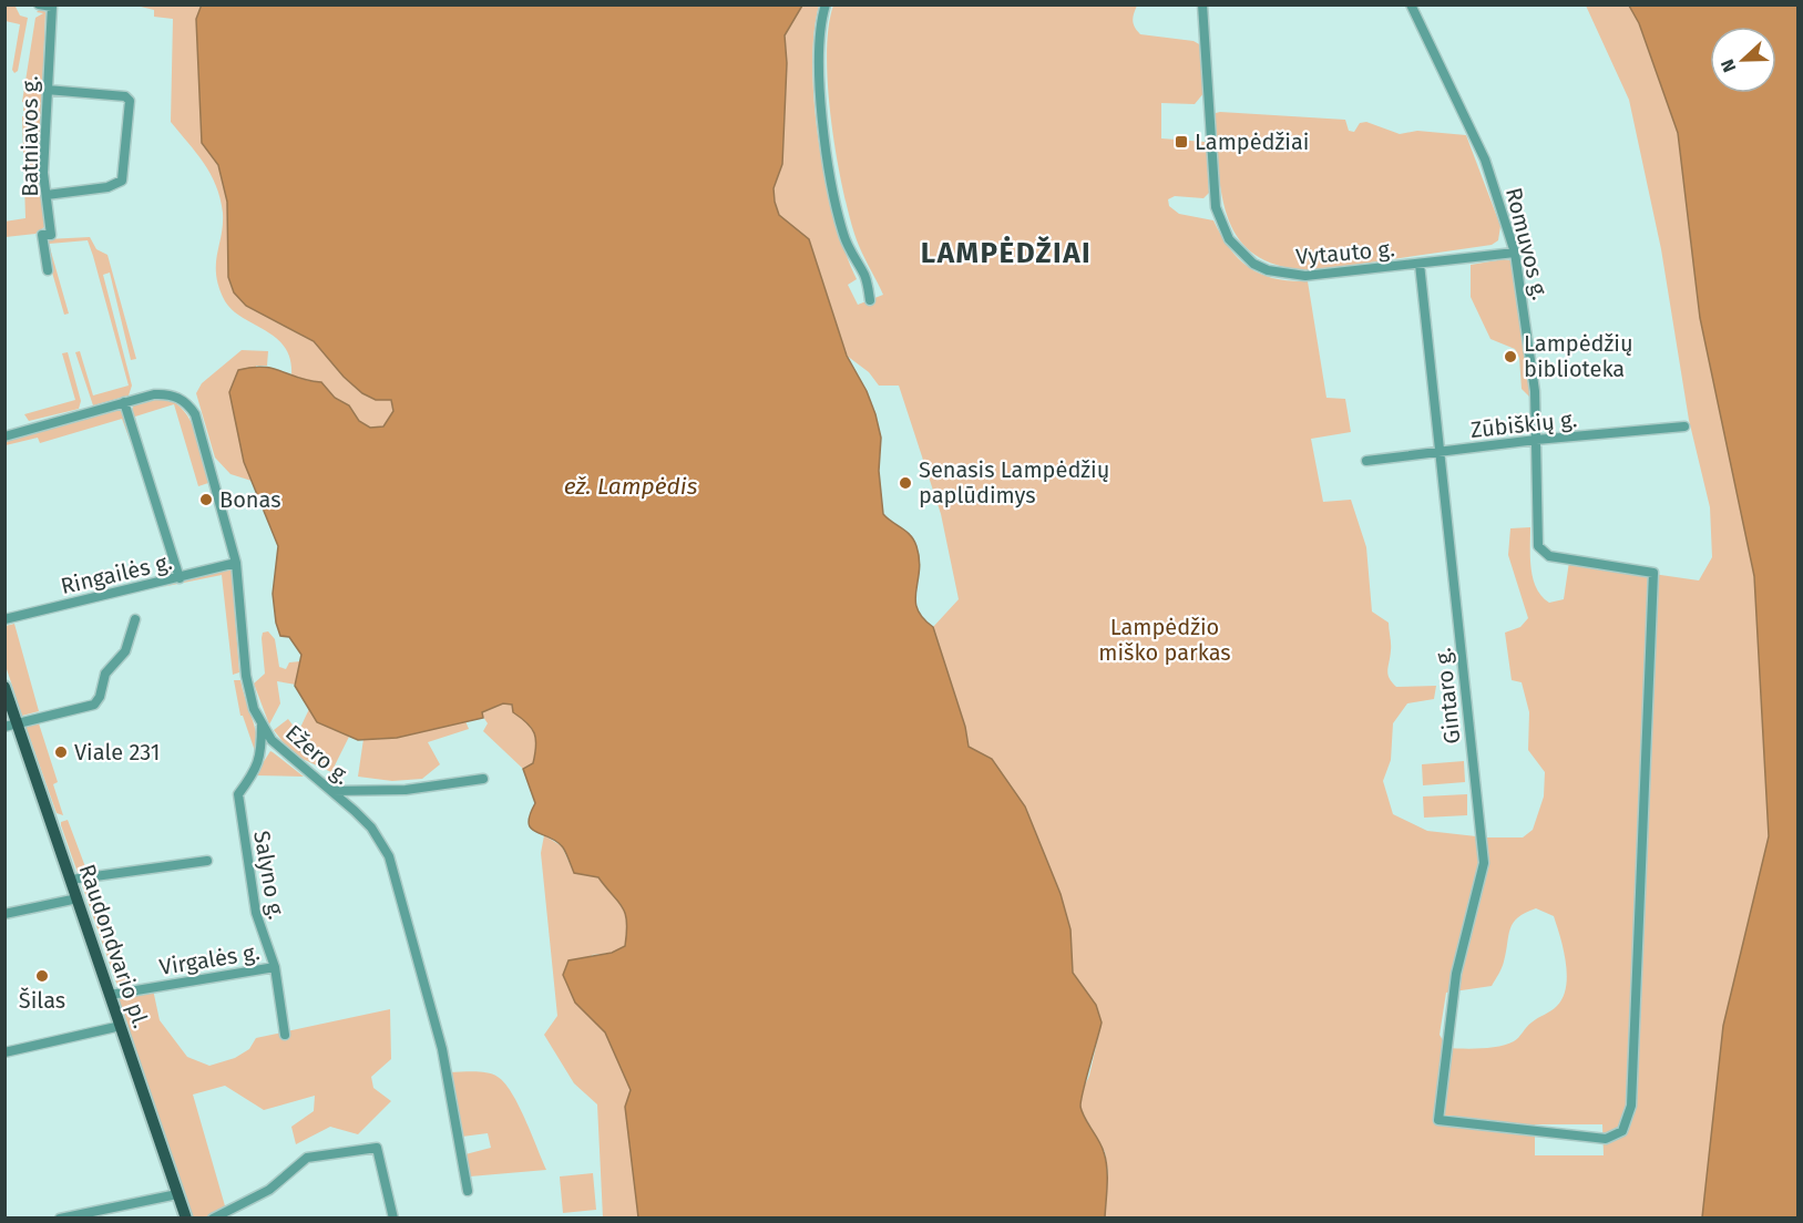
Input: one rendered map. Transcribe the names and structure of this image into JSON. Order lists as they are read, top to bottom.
{
  "streets": {
    "main road": ["Raudondvario pl."],
    "street": [
      "Batniavos g.",
      "Romuvos g.",
      "Vytauto g.",
      "Zūbiškių g.",
      "Ringailės g.",
      "Gintaro g.",
      "Ežero g.",
      "Salyno g.",
      "Virgalės g."
    ]
  },
  "crossings": [
    ["Romuvos g.", "Vytauto g."],
    ["Romuvos g.", "Zūbiškių g."],
    ["Romuvos g.", "Gintaro g."],
    ["Vytauto g.", "Gintaro g."],
    ["Zūbiškių g.", "Gintaro g."],
    ["Ringailės g.", "Ežero g."],
    ["Ežero g.", "Salyno g."],
    ["Salyno g.", "Virgalės g."],
    ["Raudondvario pl.", "Virgalės g."]
  ],
  "districts": ["LAMPĖDŽIAI"],
  "water": ["ež. Lampėdis"],
  "parks": ["Lampėdžio miško parkas"],
  "places": {
    "transit": ["Lampėdžiai"],
    "other": [
      "Lampėdžių biblioteka",
      "Senasis Lampėdžių paplūdimys",
      "Bonas",
      "Viale 231",
      "Šilas"
    ]
  },
  "north": "left"
}
